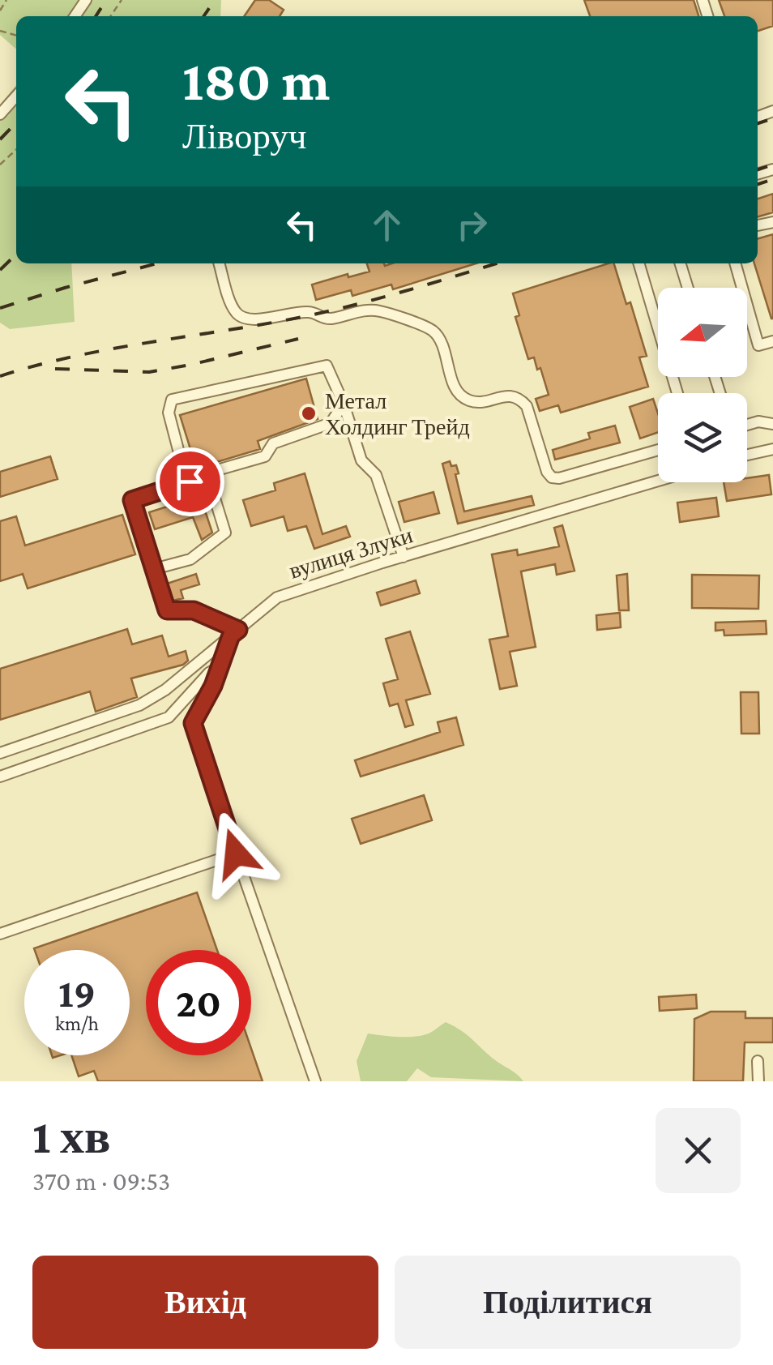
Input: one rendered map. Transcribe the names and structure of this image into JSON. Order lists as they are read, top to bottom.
{
  "streets": {
    "street": ["вулиця Злуки"]
  },
  "places": ["Метал Холдинг Трейд"],
  "north": "left",
  "page": {
    "turn": ["180 m", "Ліворуч"],
    "speed": "19 km/h",
    "limit": "20",
    "heading": ["1 хв", "370 m · 09:53"],
    "buttons": ["Вихід", "Поділитися"]
  }
}
